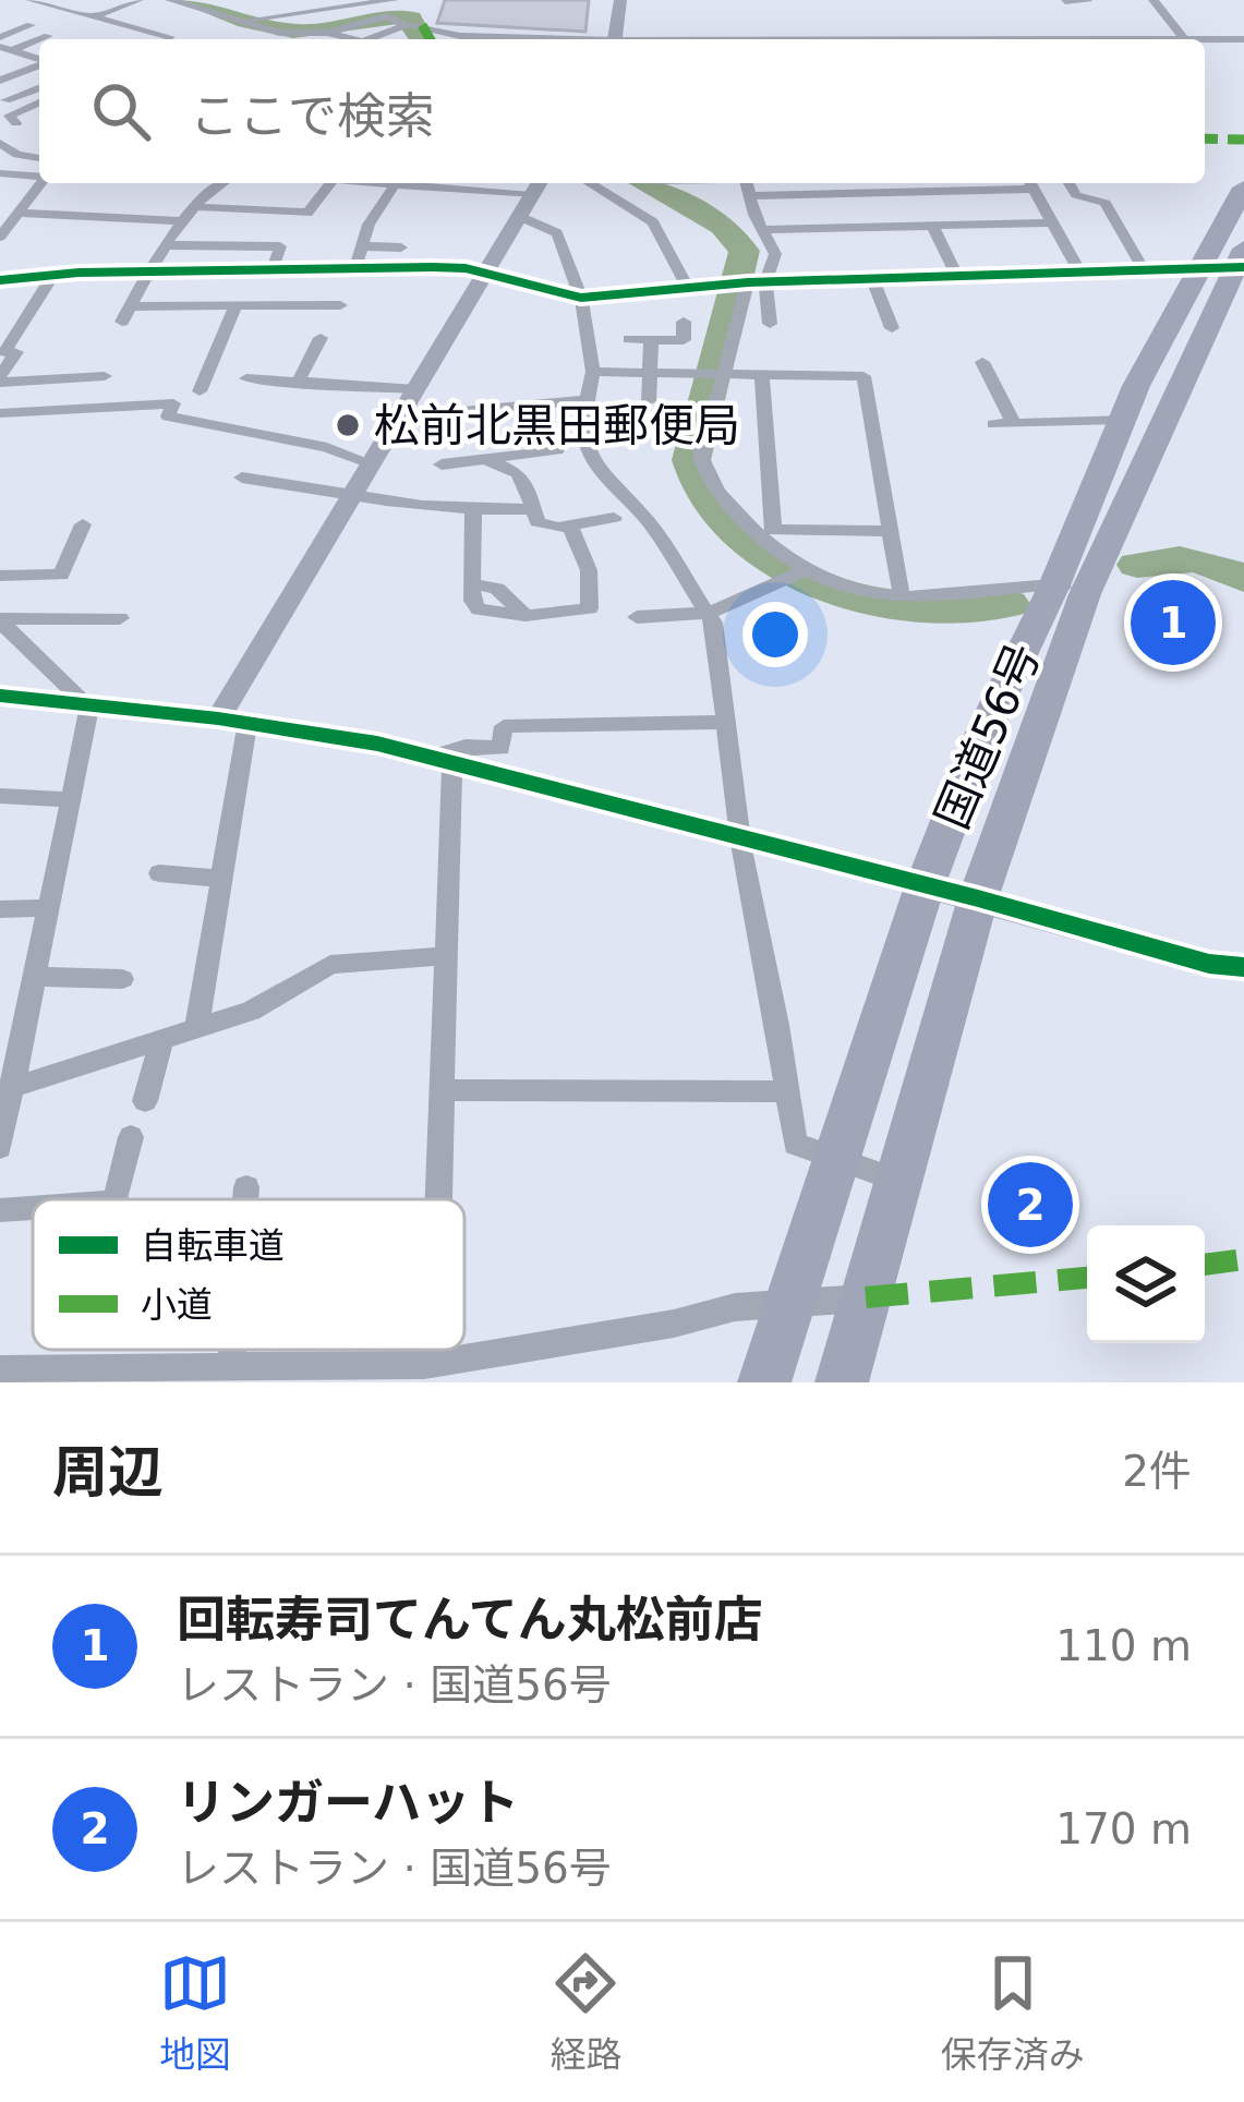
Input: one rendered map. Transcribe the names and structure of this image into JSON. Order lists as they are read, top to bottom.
{
  "streets": {
    "highway": ["国道56号"]
  },
  "places": ["松前北黒田郵便局"],
  "legend": ["自転車道", "小道"],
  "page": {
    "search": "ここで検索",
    "pins": ["1", "2"],
    "heading": ["周辺", "2件"],
    "list": [
      {
        "mark": "1",
        "name": "回転寿司てんてん丸松前店",
        "note": "レストラン · 国道56号",
        "value": "110 m"
      },
      {
        "mark": "2",
        "name": "リンガーハット",
        "note": "レストラン · 国道56号",
        "value": "170 m"
      }
    ],
    "nav": ["地図", "経路", "保存済み"]
  }
}
